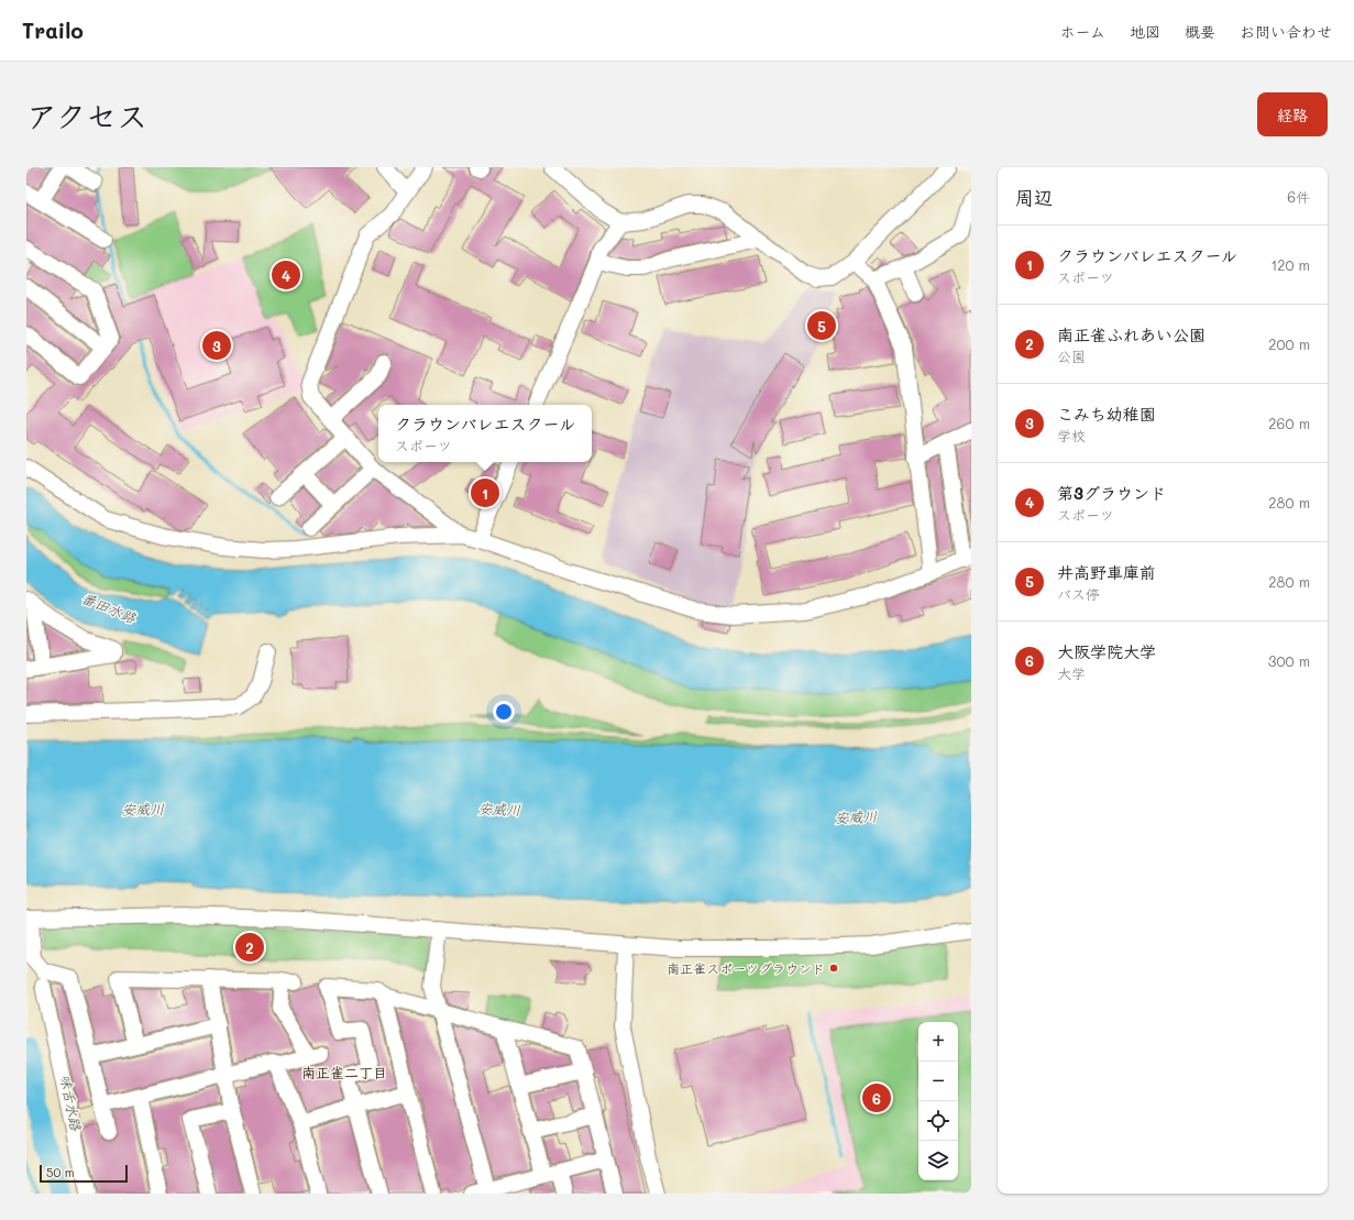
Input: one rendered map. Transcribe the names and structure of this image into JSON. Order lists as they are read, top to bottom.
{
  "districts": ["南正雀二丁目"],
  "water": ["番田水路", "安威川", "味舌水路"],
  "places": ["南正雀スポーツグラウンド"],
  "scale_bar": "50 m",
  "page": {
    "header": "Trailo",
    "nav": [
      "ホーム",
      "地図",
      "概要",
      "お問い合わせ"
    ],
    "title": "アクセス",
    "buttons": "経路",
    "heading": ["周辺", "6件"],
    "list": [
      {
        "mark": "1",
        "name": "クラウンバレエスクール",
        "note": "スポーツ",
        "value": "120 m"
      },
      {
        "mark": "2",
        "name": "南正雀ふれあい公園",
        "note": "公園",
        "value": "200 m"
      },
      {
        "mark": "3",
        "name": "こみち幼稚園",
        "note": "学校",
        "value": "260 m"
      },
      {
        "mark": "4",
        "name": "第3グラウンド",
        "note": "スポーツ",
        "value": "280 m"
      },
      {
        "mark": "5",
        "name": "井高野車庫前",
        "note": "バス停",
        "value": "280 m"
      },
      {
        "mark": "6",
        "name": "大阪学院大学",
        "note": "大学",
        "value": "300 m"
      }
    ],
    "pins": [
      "4",
      "5",
      "3",
      "1",
      "2",
      "6"
    ],
    "popup": ["クラウンバレエスクール", "スポーツ"],
    "map_buttons": ["+", "−"],
    "scale": "50 m"
  }
}
